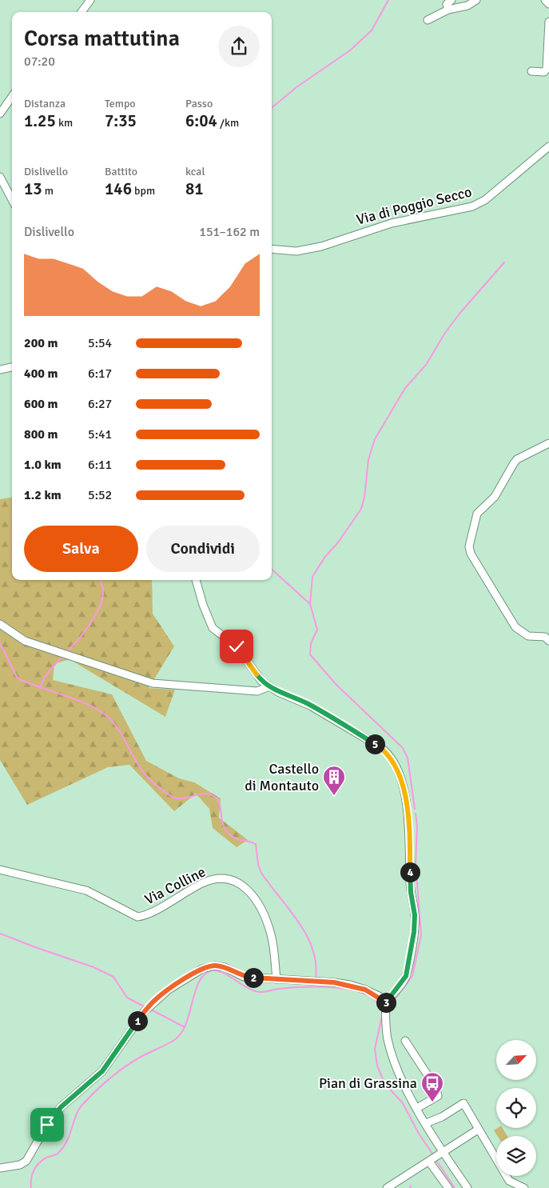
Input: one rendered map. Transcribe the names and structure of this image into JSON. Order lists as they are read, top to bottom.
{
  "streets": {
    "street": ["Via di Poggio Secco", "Via Colline"]
  },
  "places": {
    "building": ["Castello di Montauto"],
    "bus stop": ["Pian di Grassina"]
  },
  "north": "top right",
  "page": {
    "heading": ["Corsa mattutina", "07:20"],
    "stats": [
      ["Distanza", "1.25 km"],
      ["Tempo", "7:35"],
      ["Passo", "6:04 /km"],
      ["Dislivello", "13 m"],
      ["Battito", "146 bpm"],
      ["kcal", "81"]
    ],
    "chart": ["Dislivello", "151–162 m"],
    "list": [
      {
        "name": "200 m",
        "note": "5:54"
      },
      {
        "name": "400 m",
        "note": "6:17"
      },
      {
        "name": "600 m",
        "note": "6:27"
      },
      {
        "name": "800 m",
        "note": "5:41"
      },
      {
        "name": "1.0 km",
        "note": "6:11"
      },
      {
        "name": "1.2 km",
        "note": "5:52"
      }
    ],
    "buttons": ["Salva", "Condividi"],
    "pins": [
      "5",
      "4",
      "2",
      "3",
      "1"
    ]
  }
}
